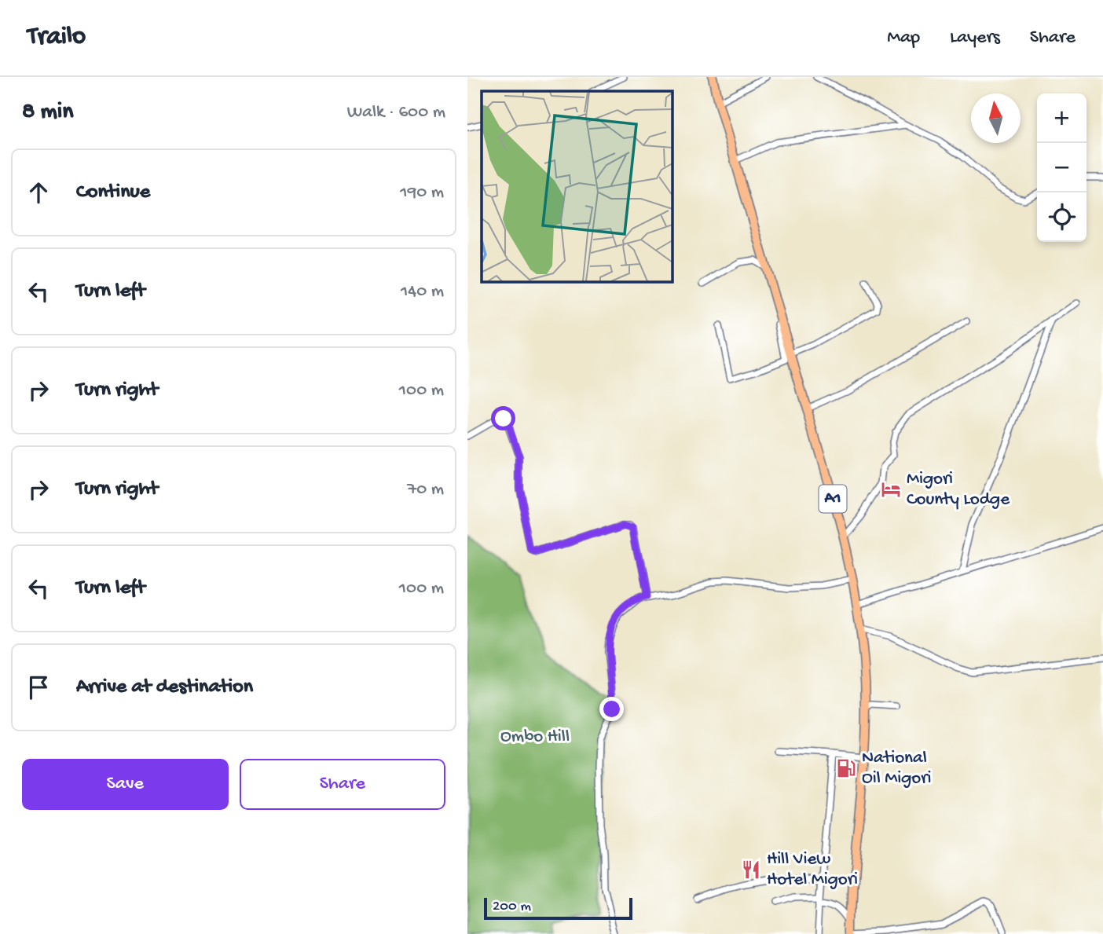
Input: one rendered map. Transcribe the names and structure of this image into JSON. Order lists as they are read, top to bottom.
{
  "streets": {
    "highway": ["A1"]
  },
  "parks": ["Ombo Hill"],
  "places": {
    "hotel": ["Migori County Lodge"],
    "fuel station": ["National Oil Migori"],
    "restaurant": ["Hill View Hotel Migori"]
  },
  "scale_bar": "200 m",
  "north": "top",
  "page": {
    "header": "Trailo",
    "nav": ["Map", "Layers", "Share"],
    "heading": ["8 min", "Walk · 600 m"],
    "map_buttons": ["+", "−"],
    "list": [
      ["Continue", "190 m"],
      ["Turn left", "140 m"],
      ["Turn right", "100 m"],
      ["Turn right", "70 m"],
      ["Turn left", "100 m"],
      "Arrive at destination"
    ],
    "buttons": ["Save", "Share"],
    "scale": "200 m"
  }
}
